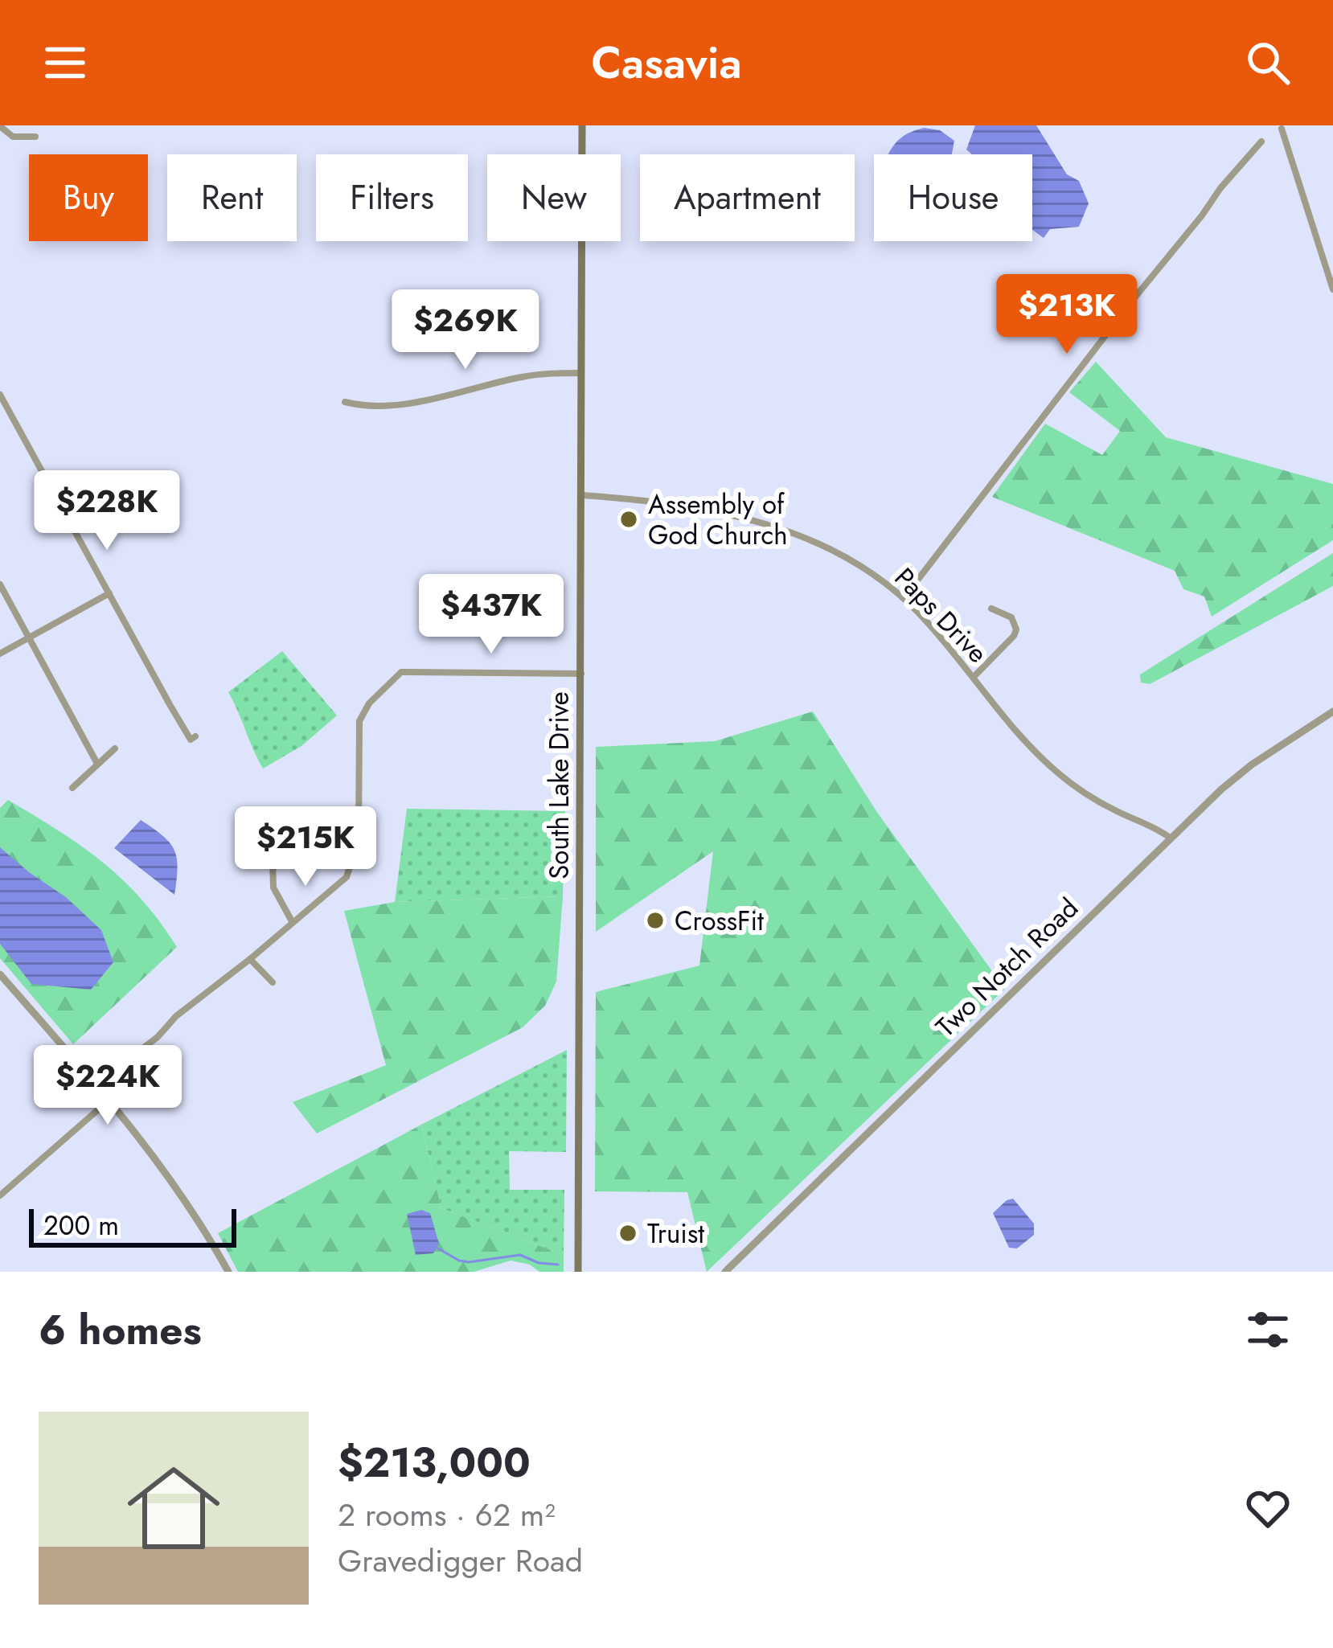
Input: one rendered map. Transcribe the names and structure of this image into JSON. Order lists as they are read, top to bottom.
{
  "streets": {
    "main road": ["South Lake Drive"],
    "street": ["Paps Drive", "Two Notch Road"]
  },
  "crossings": [
    ["Paps Drive", "South Lake Drive"],
    ["Paps Drive", "Two Notch Road"]
  ],
  "places": ["Assembly of God Church", "CrossFit", "Truist"],
  "scale_bar": "200 m",
  "page": {
    "header": "Casavia",
    "chip": [
      "Buy",
      "Rent",
      "Filters",
      "New",
      "Apartment",
      "House"
    ],
    "price": [
      "$213K",
      "$269K",
      "$228K",
      "$437K",
      "$215K",
      "$224K"
    ],
    "scale": "200 m",
    "heading": "6 homes",
    "list": [
      {
        "name": "$213,000",
        "note": "2 rooms · 62 m² · Gravedigger Road"
      }
    ]
  }
}
